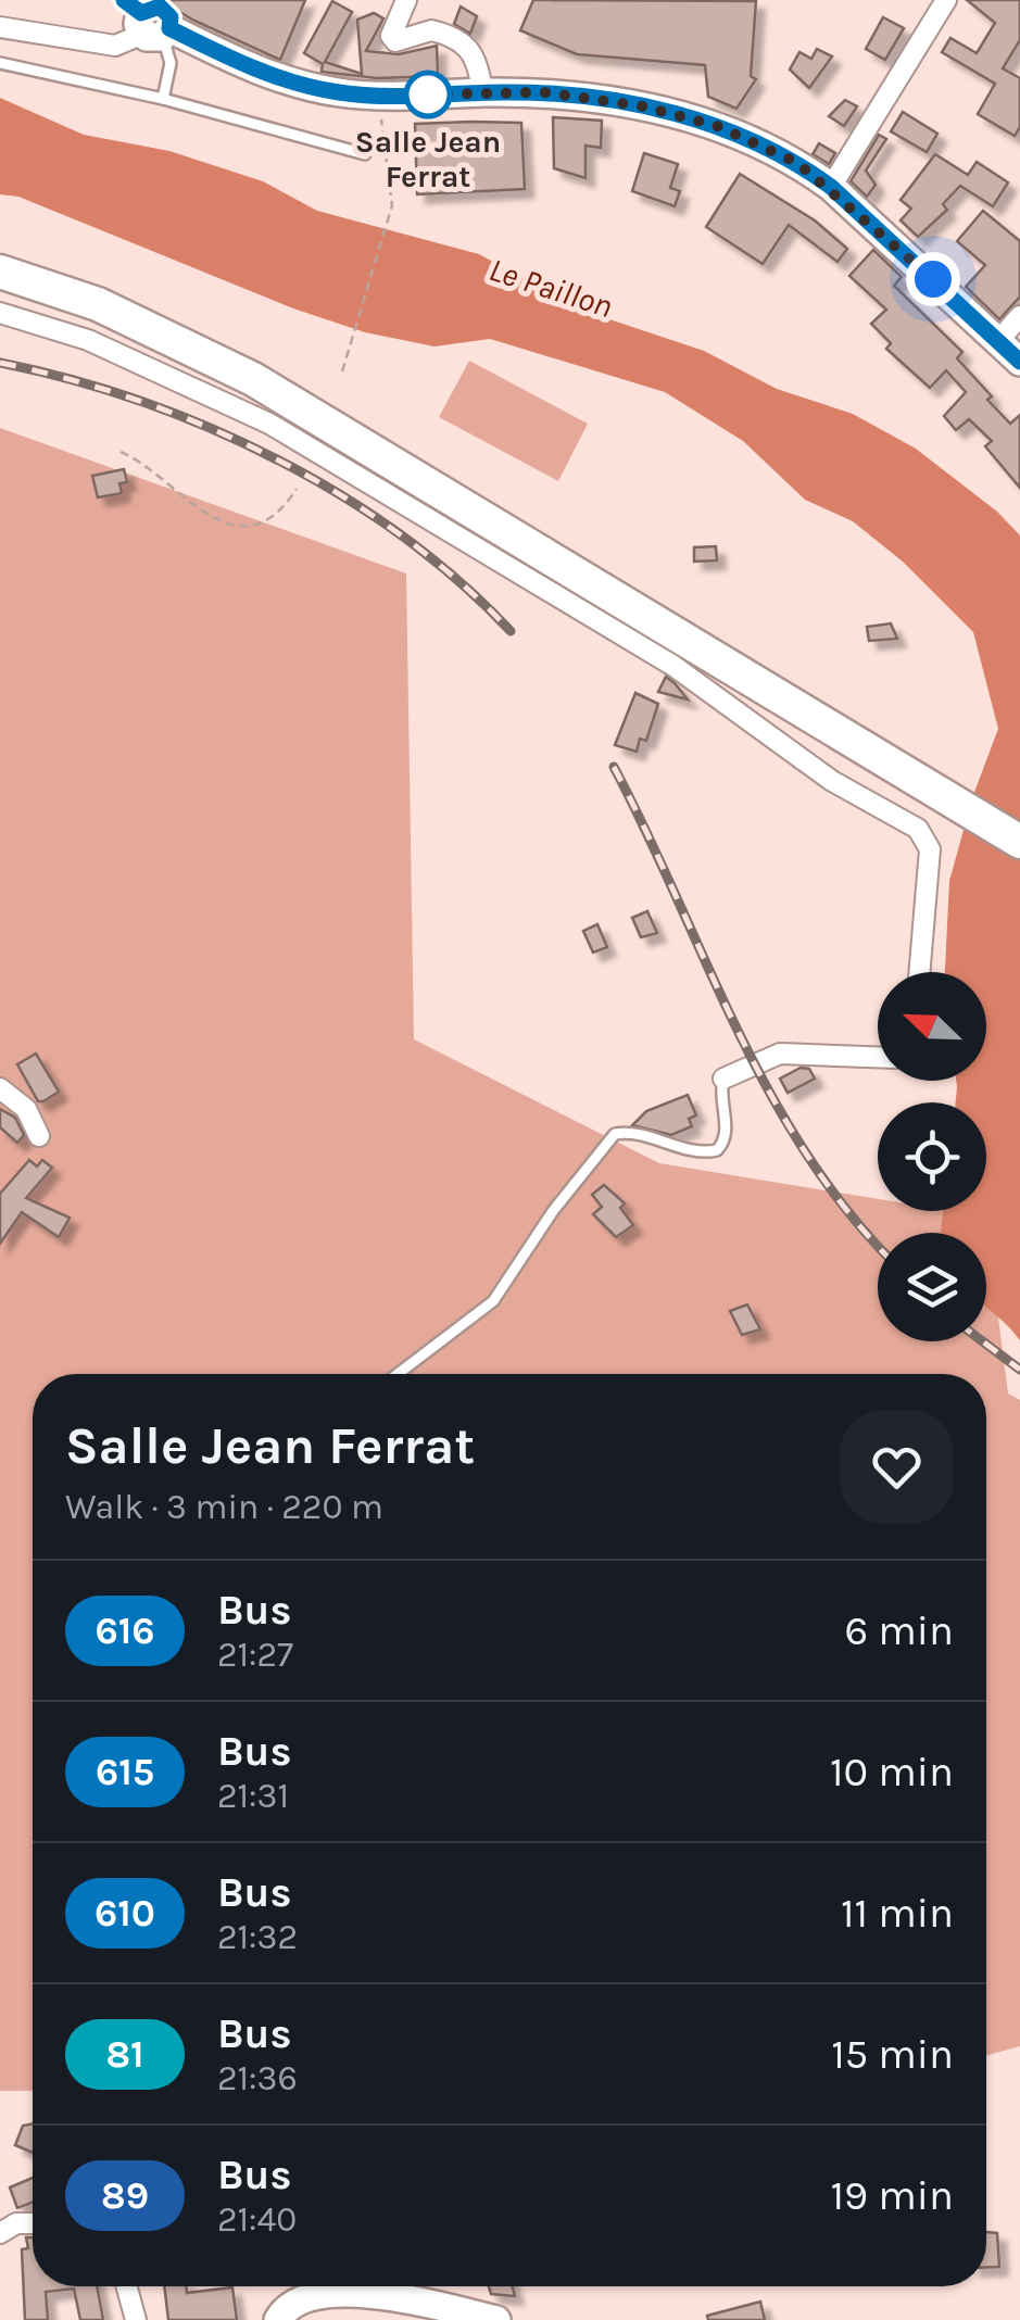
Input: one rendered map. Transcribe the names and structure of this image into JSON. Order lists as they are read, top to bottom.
{
  "water": ["Le Paillon"],
  "places": ["Salle Jean Ferrat"],
  "lines": ["bus line 616"],
  "north": "top left",
  "page": {
    "heading": ["Salle Jean Ferrat", "Walk · 3 min · 220 m"],
    "list": [
      {
        "mark": "616",
        "name": "Bus",
        "note": "21:27",
        "value": "6 min"
      },
      {
        "mark": "615",
        "name": "Bus",
        "note": "21:31",
        "value": "10 min"
      },
      {
        "mark": "610",
        "name": "Bus",
        "note": "21:32",
        "value": "11 min"
      },
      {
        "mark": "81",
        "name": "Bus",
        "note": "21:36",
        "value": "15 min"
      },
      {
        "mark": "89",
        "name": "Bus",
        "note": "21:40",
        "value": "19 min"
      }
    ]
  }
}
